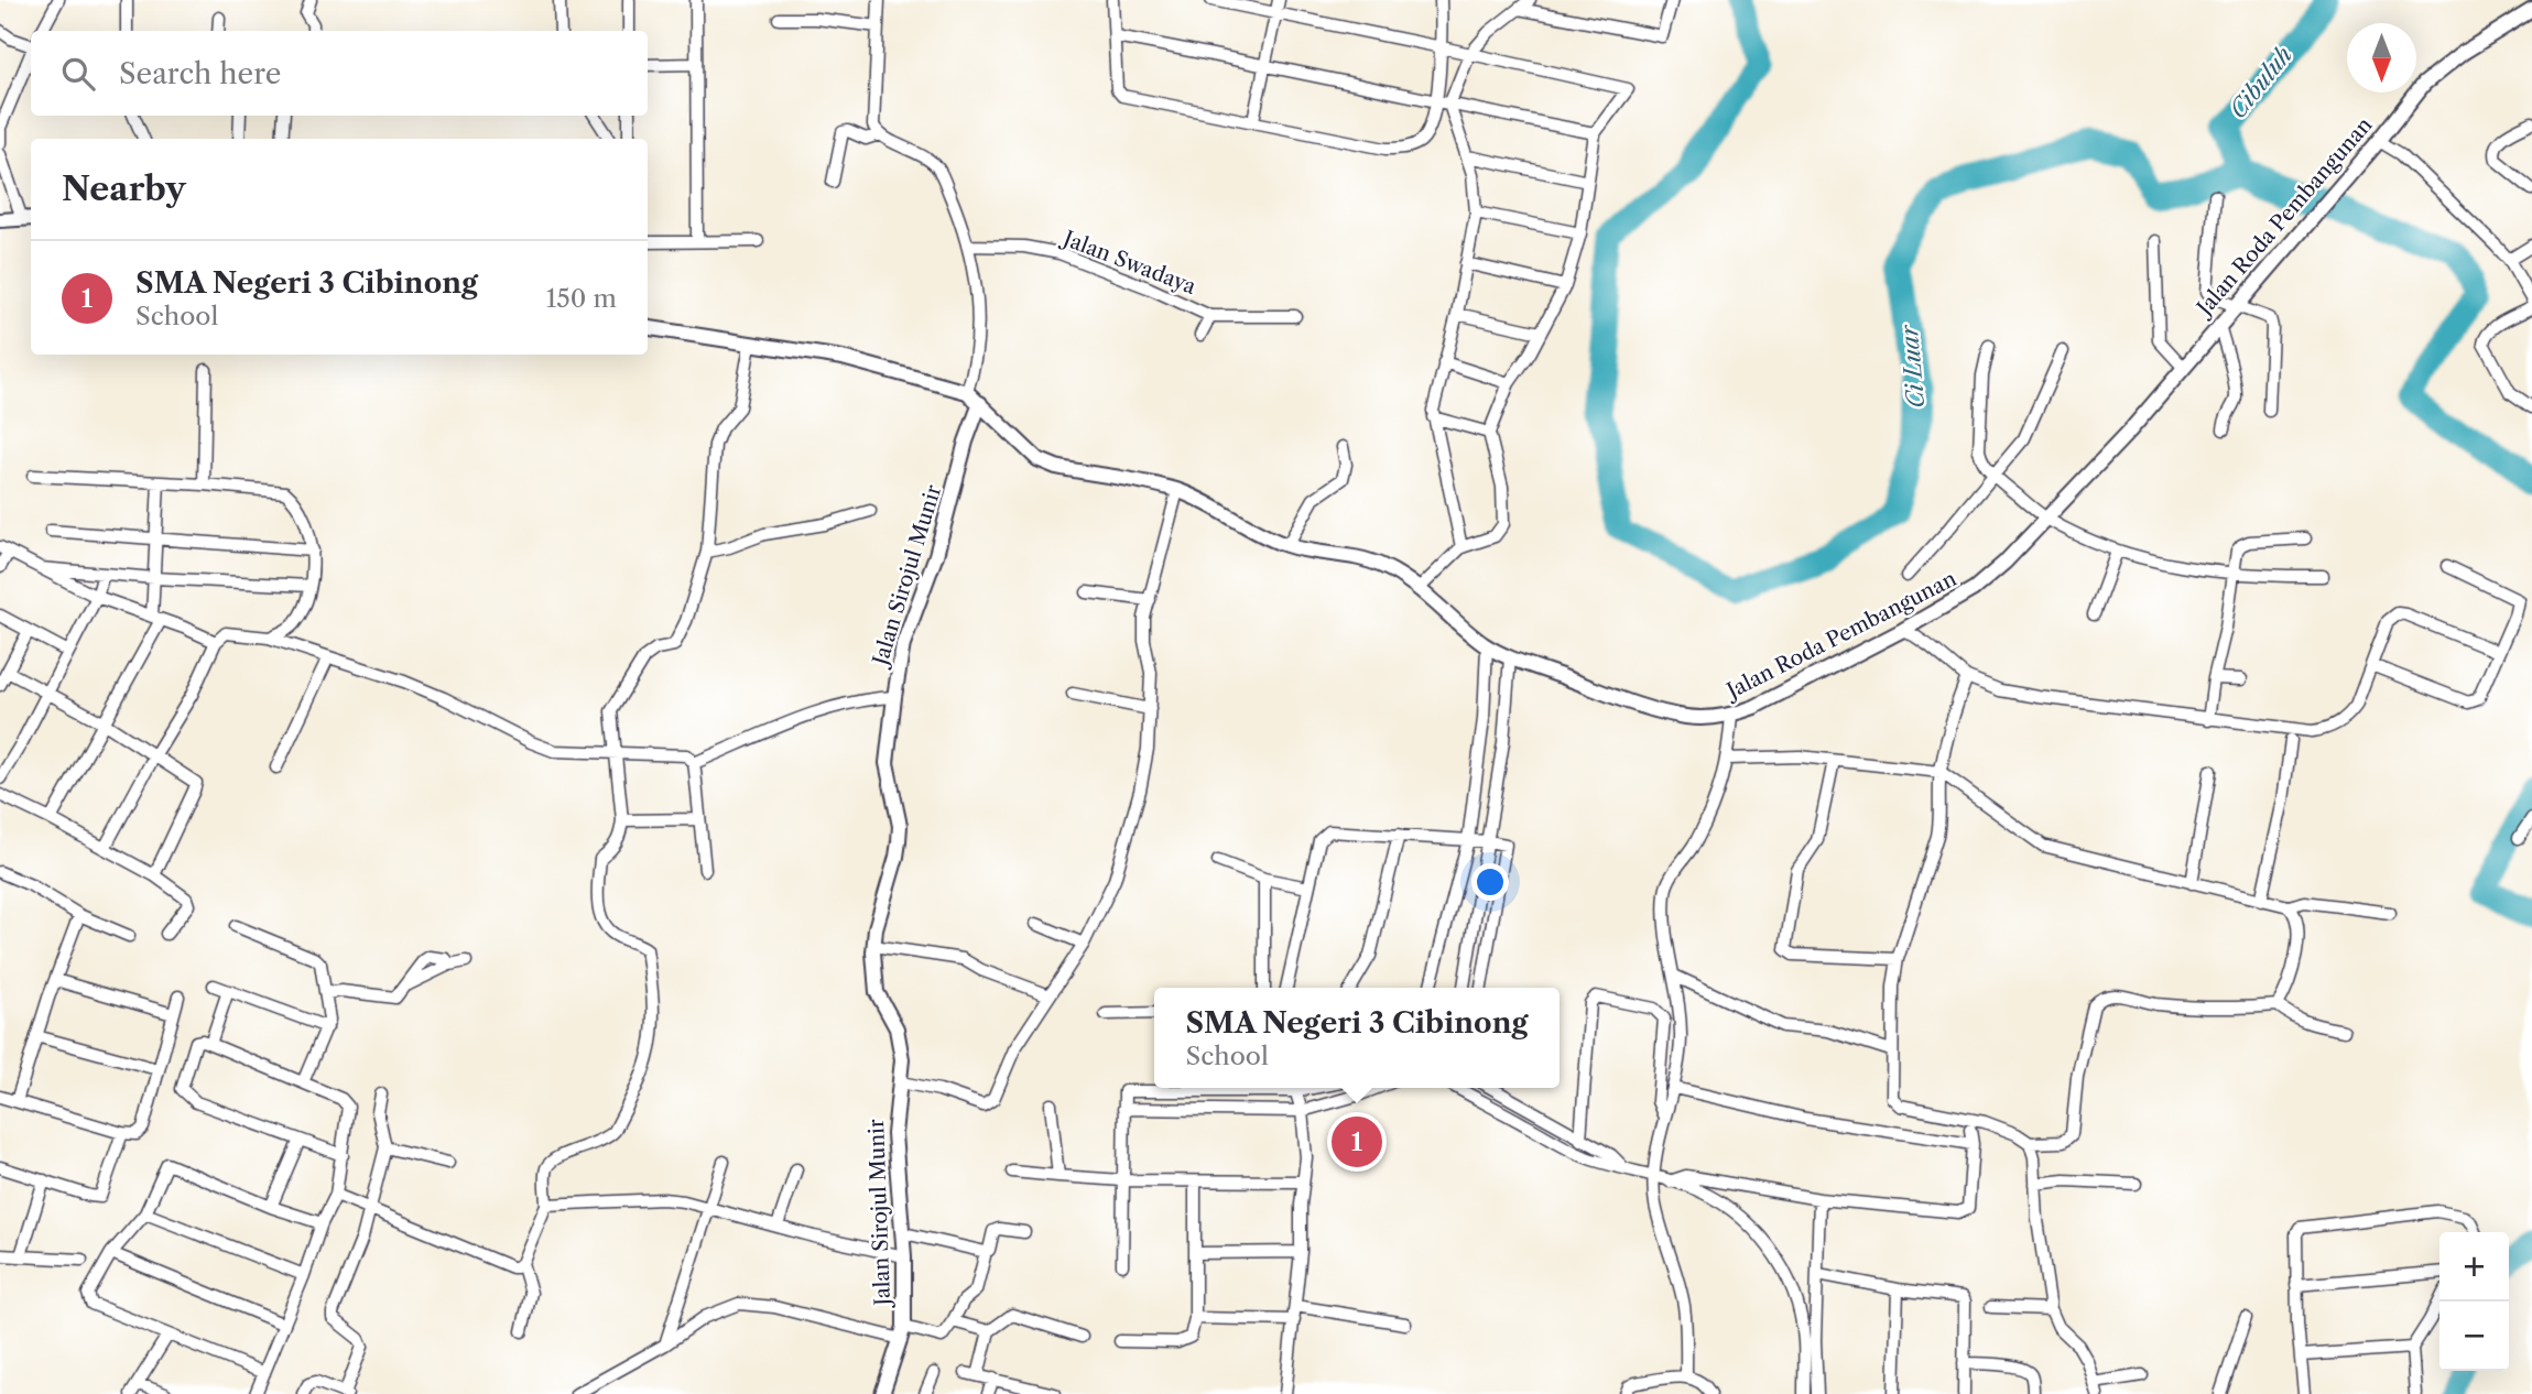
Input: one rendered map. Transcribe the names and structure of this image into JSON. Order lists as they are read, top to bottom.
{
  "streets": {
    "street": ["Jalan Roda Pembangunan", "Jalan Swadaya", "Jalan Sirojul Munir"]
  },
  "crossings": [
    ["Jalan Roda Pembangunan", "Jalan Sirojul Munir"]
  ],
  "water": ["Cibuluh", "Ci Luar"],
  "north": "bottom",
  "page": {
    "search": "Search here",
    "heading": "Nearby",
    "list": [
      {
        "mark": "1",
        "name": "SMA Negeri 3 Cibinong",
        "note": "School",
        "value": "150 m"
      }
    ],
    "popup": ["SMA Negeri 3 Cibinong", "School"],
    "pins": "1",
    "map_buttons": ["+", "−"]
  }
}
